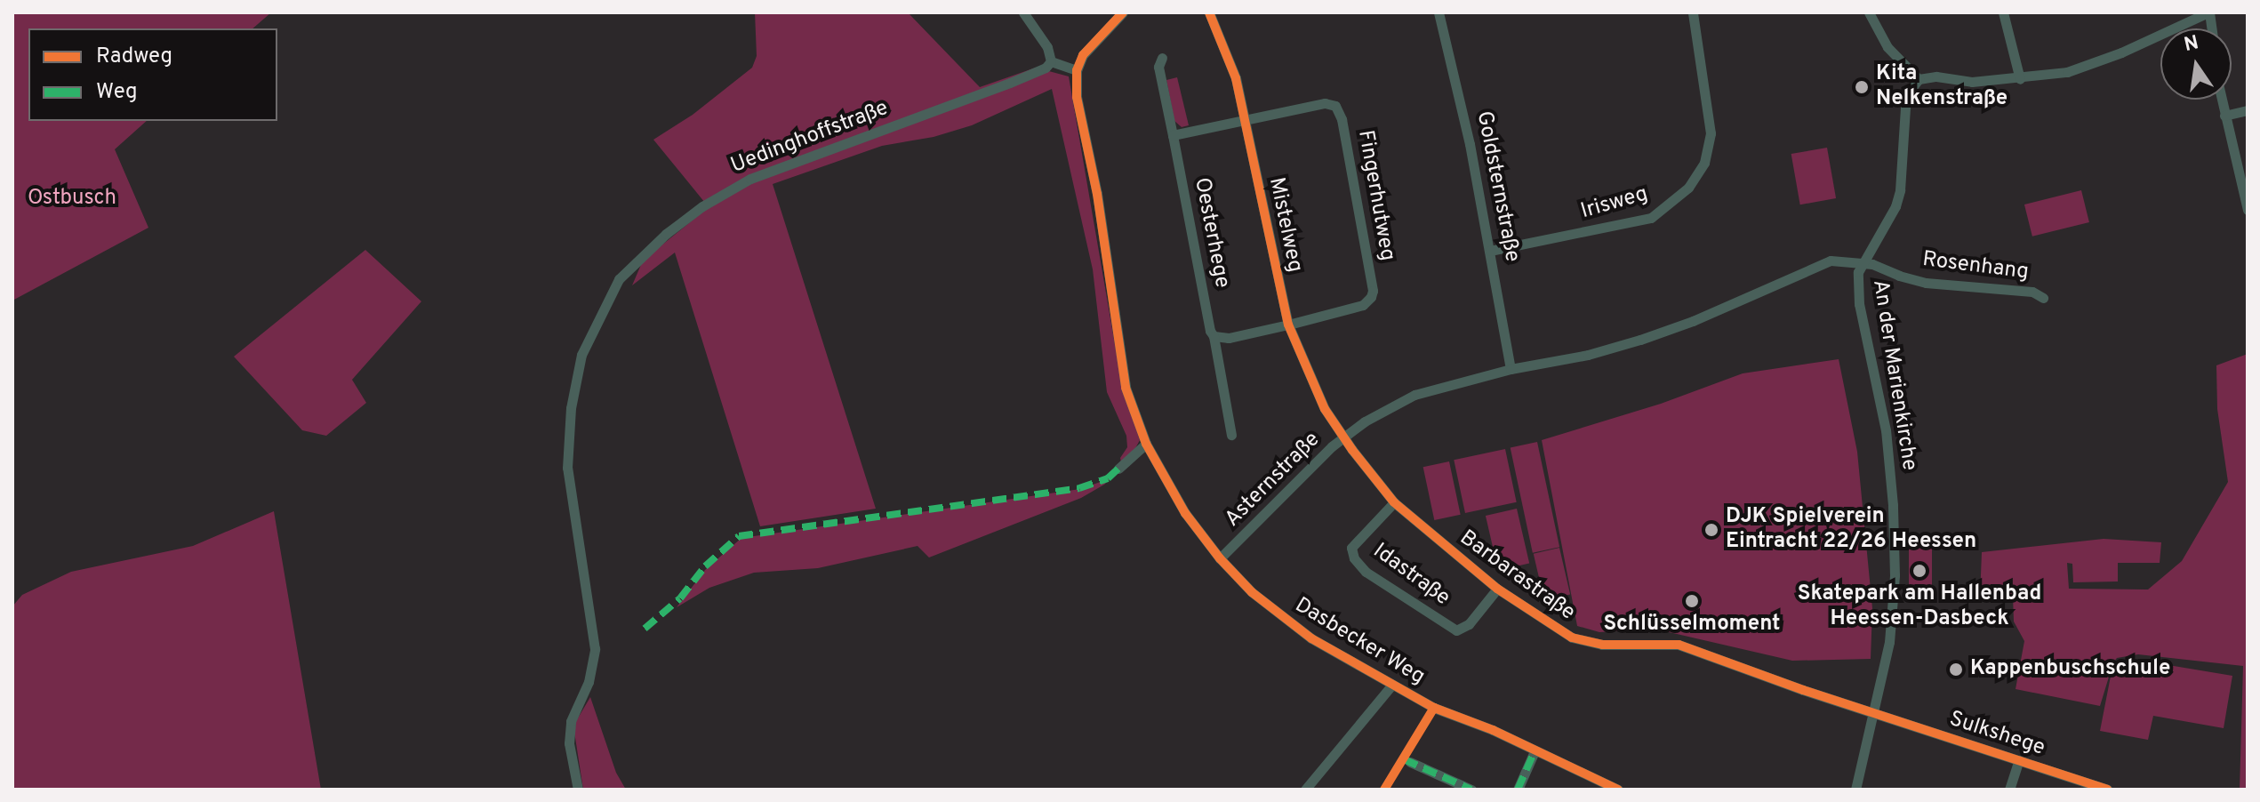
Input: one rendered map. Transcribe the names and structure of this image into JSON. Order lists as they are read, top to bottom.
{
  "streets": {
    "street": [
      "Uedinghoffstraße",
      "Goldsternstraße",
      "Fingerhutweg",
      "Irisweg",
      "Mistelweg",
      "Oesterhege",
      "Rosenhang",
      "An der Marienkirche",
      "Asternstraße",
      "Idastraße",
      "Barbarastraße",
      "Dasbecker Weg",
      "Sulkshege"
    ]
  },
  "crossings": [
    ["Goldsternstraße", "Irisweg"],
    ["Goldsternstraße", "Asternstraße"],
    ["Fingerhutweg", "Mistelweg"],
    ["Mistelweg", "Asternstraße"],
    ["Mistelweg", "Barbarastraße"],
    ["Rosenhang", "An der Marienkirche"],
    ["Rosenhang", "Asternstraße"],
    ["An der Marienkirche", "Asternstraße"],
    ["An der Marienkirche", "Barbarastraße"],
    ["An der Marienkirche", "Sulkshege"],
    ["Asternstraße", "Barbarastraße"],
    ["Asternstraße", "Dasbecker Weg"],
    ["Idastraße", "Barbarastraße"],
    ["Barbarastraße", "Sulkshege"]
  ],
  "parks": ["Ostbusch"],
  "places": [
    "Kita Nelkenstraße",
    "DJK Spielverein Eintracht 22/26 Heessen",
    "Skatepark am Hallenbad Heessen-Dasbeck",
    "Schlüsselmoment",
    "Kappenbuschschule"
  ],
  "legend": ["Radweg", "Weg"],
  "north": "top"
}
